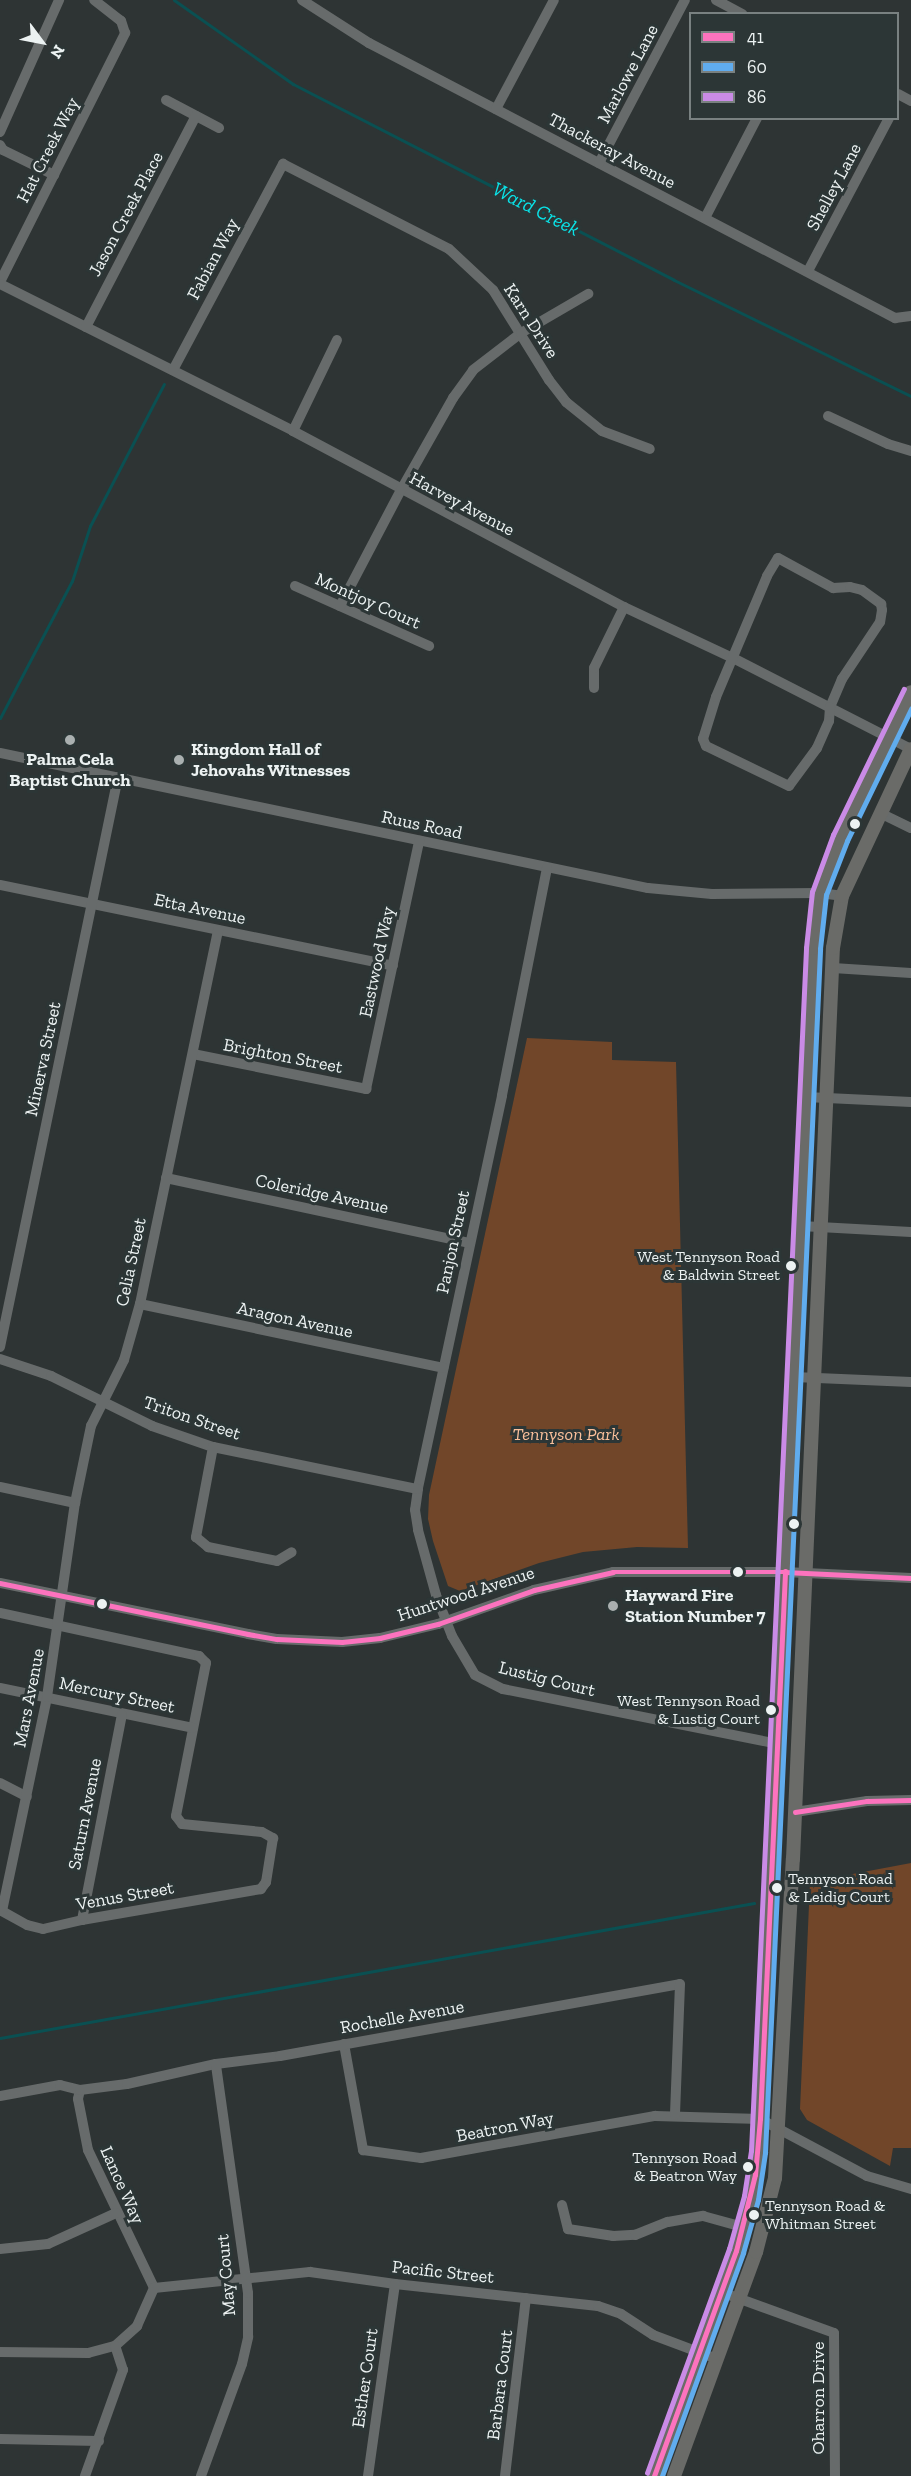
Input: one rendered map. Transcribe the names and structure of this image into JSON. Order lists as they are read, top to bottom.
{
  "streets": {
    "street": [
      "Marlowe Lane",
      "Hat Creek Way",
      "Thackeray Avenue",
      "Shelley Lane",
      "Jason Creek Place",
      "Fabian Way",
      "Karn Drive",
      "Harvey Avenue",
      "Montjoy Court",
      "Ruus Road",
      "Etta Avenue",
      "Eastwood Way",
      "Brighton Street",
      "Minerva Street",
      "Coleridge Avenue",
      "Panjon Street",
      "Celia Street",
      "Aragon Avenue",
      "Triton Street",
      "Huntwood Avenue",
      "Lustig Court",
      "Mercury Street",
      "Mars Avenue",
      "Saturn Avenue",
      "Venus Street",
      "Rochelle Avenue",
      "Beatron Way",
      "Lance Way",
      "Pacific Street",
      "May Court",
      "Esther Court",
      "Barbara Court",
      "Oharron Drive"
    ]
  },
  "crossings": [
    ["Marlowe Lane", "Thackeray Avenue"],
    ["Hat Creek Way", "Harvey Avenue"],
    ["Thackeray Avenue", "Shelley Lane"],
    ["Jason Creek Place", "Harvey Avenue"],
    ["Fabian Way", "Karn Drive"],
    ["Fabian Way", "Harvey Avenue"],
    ["Ruus Road", "Eastwood Way"],
    ["Ruus Road", "Minerva Street"],
    ["Ruus Road", "Panjon Street"],
    ["Etta Avenue", "Eastwood Way"],
    ["Etta Avenue", "Minerva Street"],
    ["Etta Avenue", "Celia Street"],
    ["Eastwood Way", "Brighton Street"],
    ["Brighton Street", "Celia Street"],
    ["Coleridge Avenue", "Panjon Street"],
    ["Coleridge Avenue", "Celia Street"],
    ["Panjon Street", "Aragon Avenue"],
    ["Panjon Street", "Triton Street"],
    ["Panjon Street", "Huntwood Avenue"],
    ["Panjon Street", "Lustig Court"],
    ["Celia Street", "Aragon Avenue"],
    ["Celia Street", "Triton Street"],
    ["Celia Street", "Huntwood Avenue"],
    ["Celia Street", "Mars Avenue"],
    ["Huntwood Avenue", "Lustig Court"],
    ["Huntwood Avenue", "Mars Avenue"],
    ["Mercury Street", "Mars Avenue"],
    ["Mercury Street", "Saturn Avenue"],
    ["Mercury Street", "Venus Street"],
    ["Mars Avenue", "Venus Street"],
    ["Saturn Avenue", "Venus Street"],
    ["Rochelle Avenue", "Beatron Way"],
    ["Rochelle Avenue", "Lance Way"],
    ["Rochelle Avenue", "May Court"],
    ["Lance Way", "Pacific Street"],
    ["Pacific Street", "May Court"],
    ["Pacific Street", "Esther Court"],
    ["Pacific Street", "Barbara Court"]
  ],
  "water": ["Ward Creek"],
  "parks": ["Tennyson Park"],
  "places": [
    "Palma Cela Baptist Church",
    "Kingdom Hall of Jehovahs Witnesses",
    "West Tennyson Road & Baldwin Street",
    "Hayward Fire Station Number 7",
    "West Tennyson Road & Lustig Court",
    "Tennyson Road & Leidig Court",
    "Tennyson Road & Beatron Way",
    "Tennyson Road & Whitman Street"
  ],
  "lines": ["transit line 86", "transit line 60", "transit line 41"],
  "legend": ["41", "60", "86"],
  "north": "bottom right"
}
